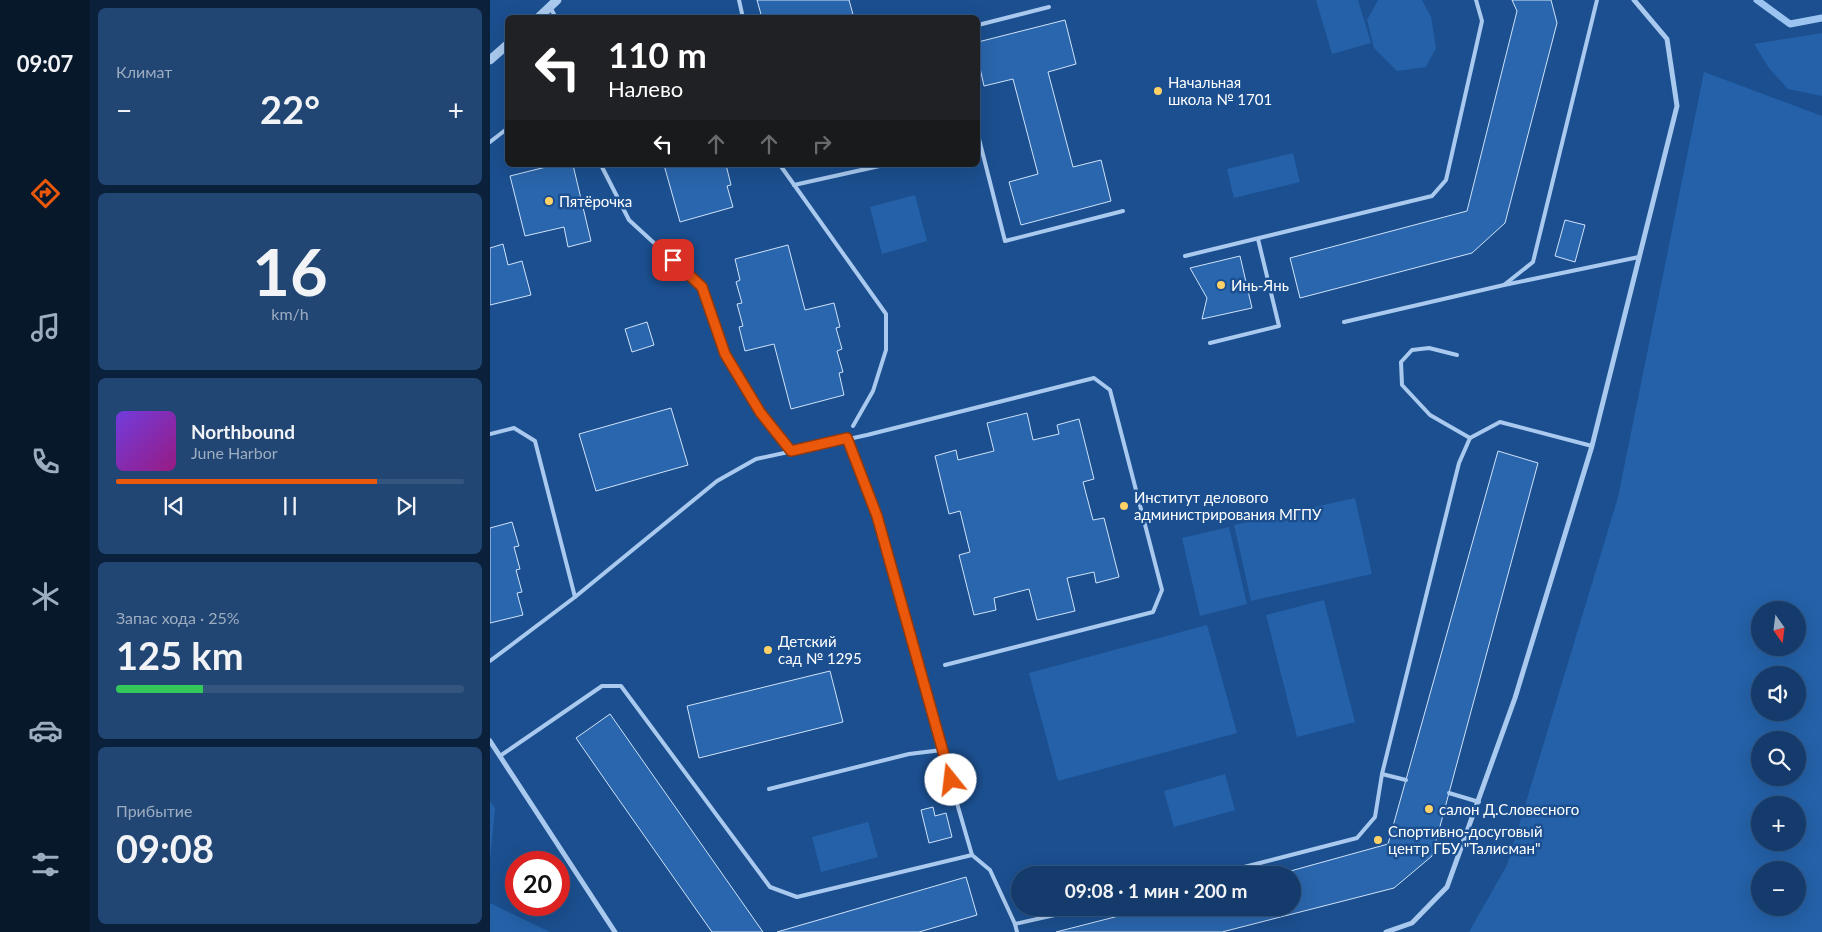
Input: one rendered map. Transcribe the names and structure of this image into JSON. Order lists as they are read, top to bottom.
{
  "places": [
    "Начальная школа № 1701",
    "Пятёрочка",
    "Инь-Янь",
    "Институт делового администрирования МГПУ",
    "Детский сад № 1295",
    "салон Д.Словесного",
    "Спортивно-досуговый центр ГБУ \"Талисман\""
  ],
  "north": "bottom",
  "page": {
    "tabs": "09:07",
    "tile": [
      "Климат",
      ["16", "km/h"],
      ["Запас хода · 25%", "125 km"],
      ["Прибытие", "09:08"]
    ],
    "turn": ["110 m", "Налево"],
    "heat": ["−", "22°", "+"],
    "song": ["Northbound", "June Harbor"],
    "map_buttons": ["+", "−"],
    "limit": "20",
    "trip": "09:08 · 1 мин · 200 m"
  }
}
